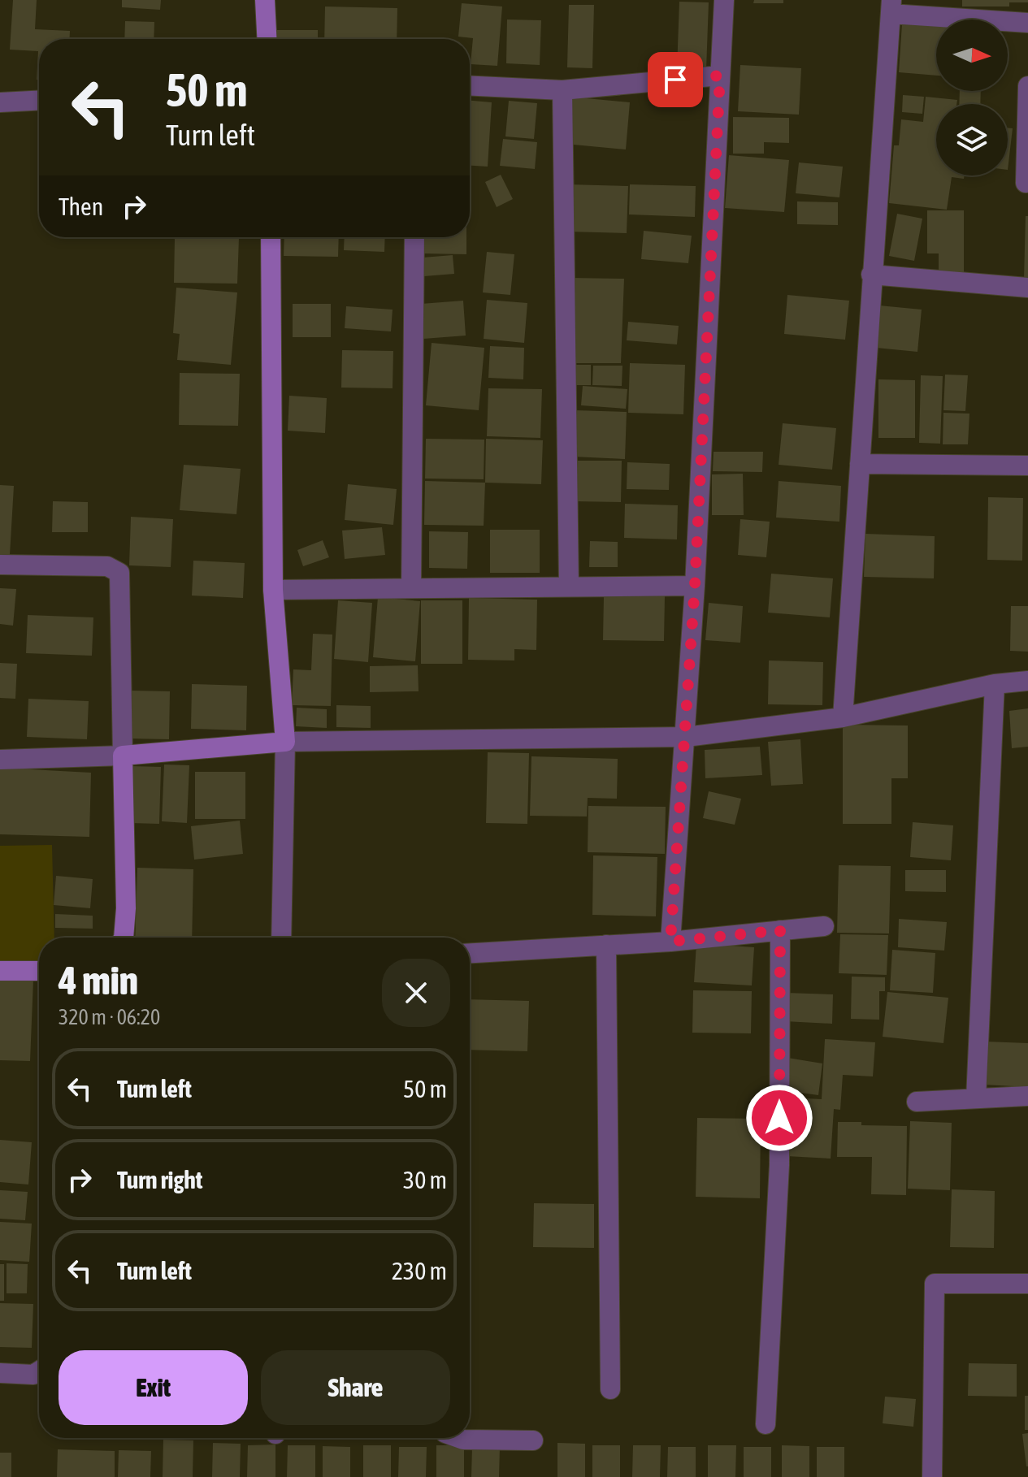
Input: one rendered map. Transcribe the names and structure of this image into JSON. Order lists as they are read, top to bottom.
{
  "north": "right",
  "page": {
    "turn": ["50 m", "Turn left"],
    "then": "Then",
    "heading": ["4 min", "320 m · 06:20"],
    "list": [
      {
        "name": "Turn left",
        "value": "50 m"
      },
      {
        "name": "Turn right",
        "value": "30 m"
      },
      {
        "name": "Turn left",
        "value": "230 m"
      }
    ],
    "buttons": ["Exit", "Share"]
  }
}
